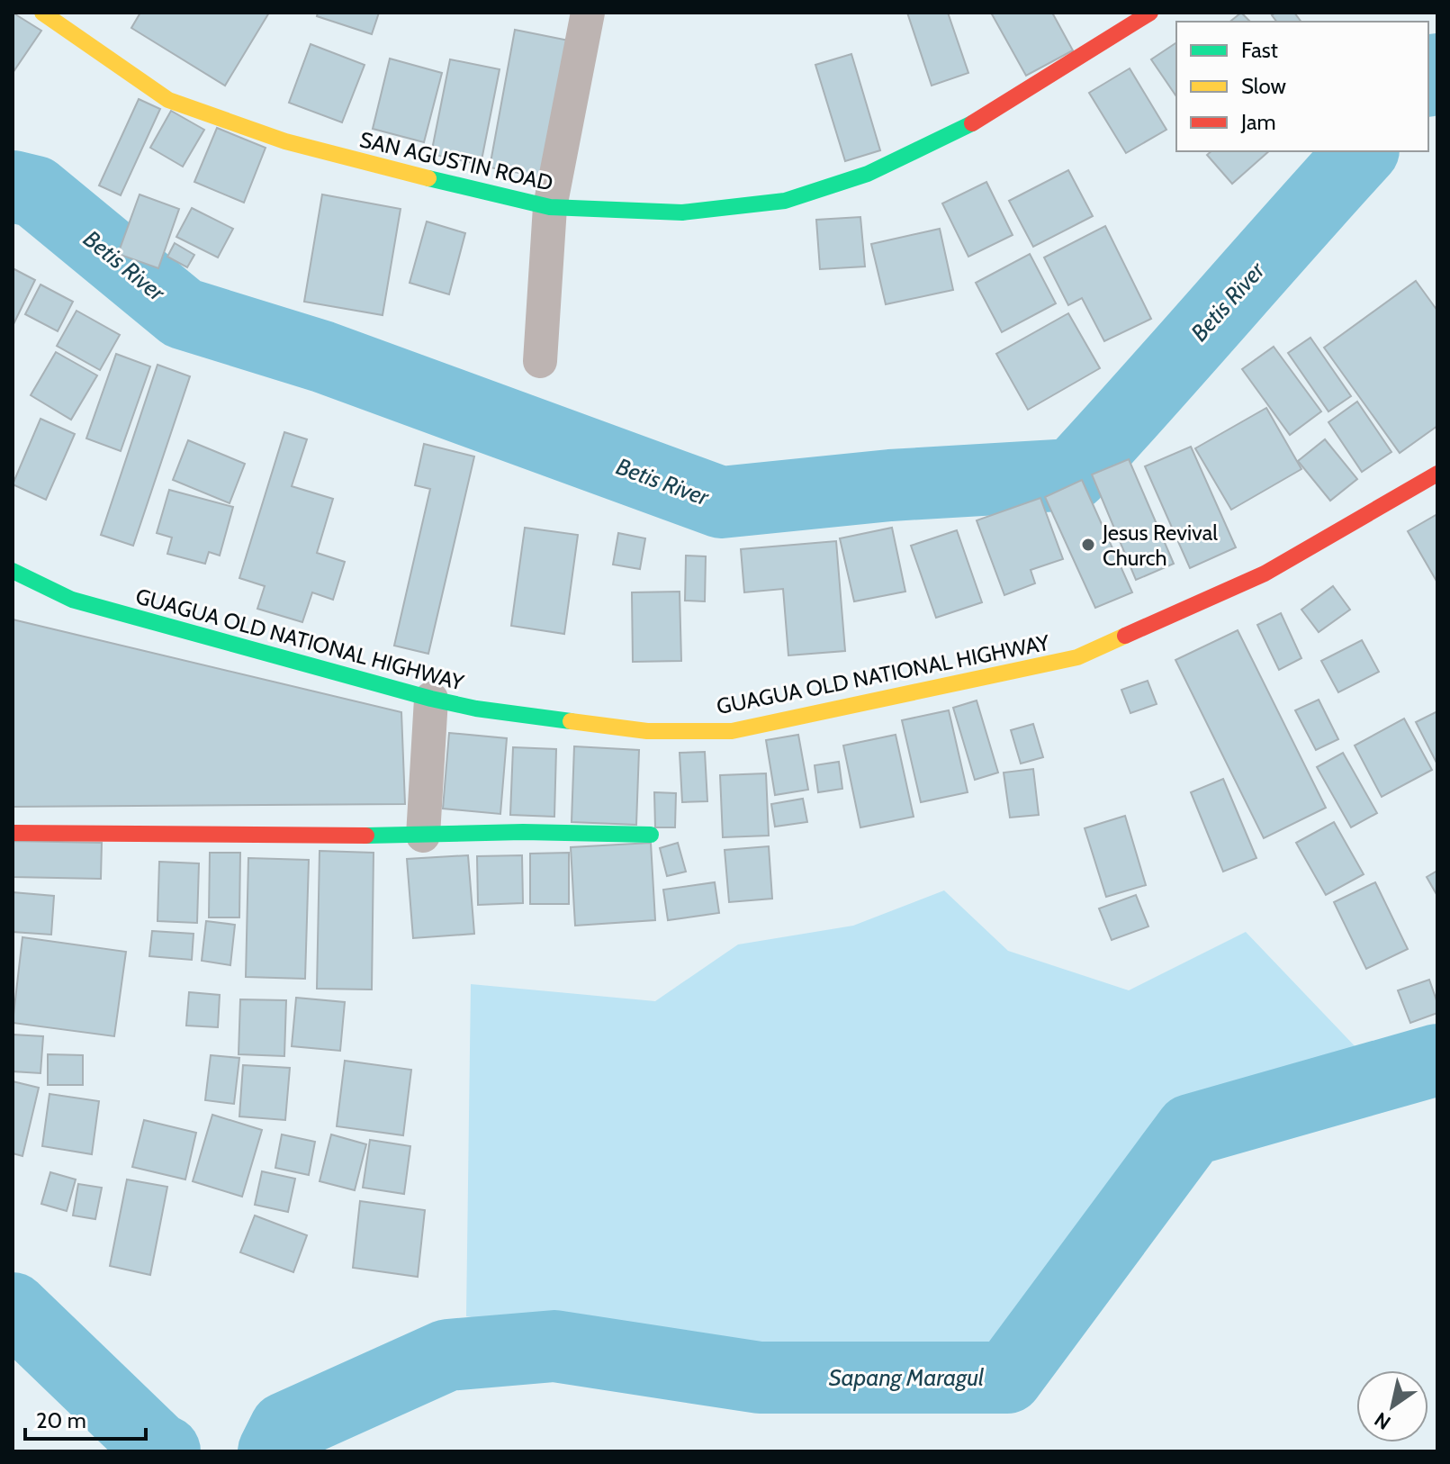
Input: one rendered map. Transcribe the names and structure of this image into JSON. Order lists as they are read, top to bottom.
{
  "streets": {
    "street": ["SAN AGUSTIN ROAD", "GUAGUA OLD NATIONAL HIGHWAY"]
  },
  "water": ["Betis River", "Sapang Maragul"],
  "places": ["Jesus Revival Church"],
  "legend": ["Fast", "Slow", "Jam"],
  "scale_bar": "20 m",
  "north": "bottom left"
}
